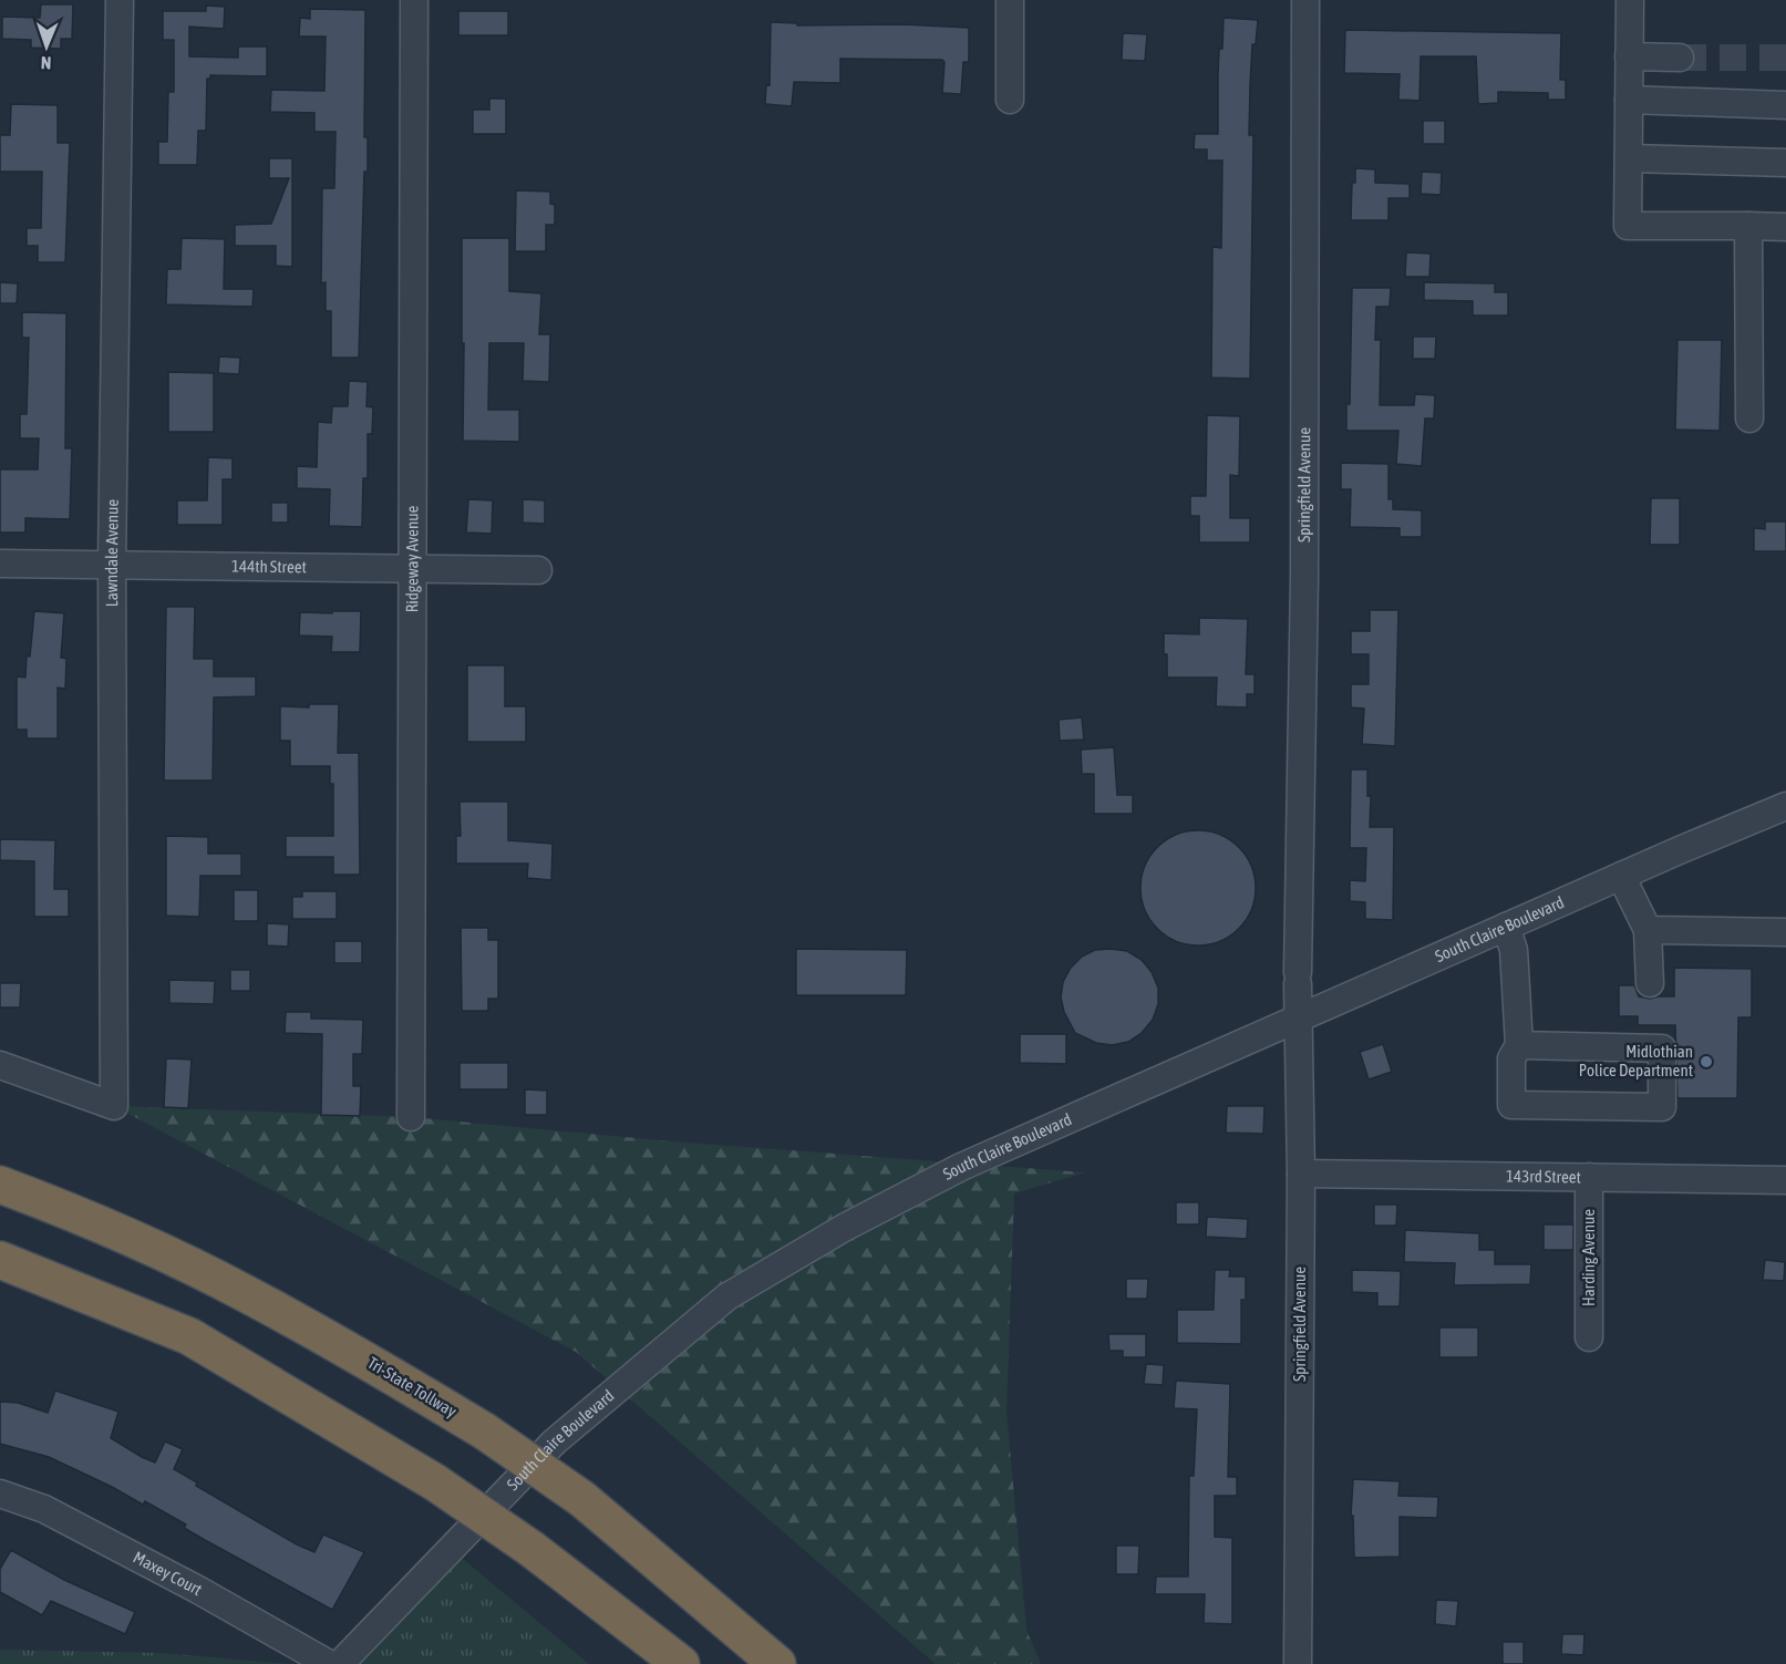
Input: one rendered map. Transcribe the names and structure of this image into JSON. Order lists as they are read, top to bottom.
{
  "streets": {
    "highway": ["Tri-State Tollway"],
    "street": [
      "Springfield Avenue",
      "Lawndale Avenue",
      "Ridgeway Avenue",
      "144th Street",
      "South Claire Boulevard",
      "143rd Street",
      "Harding Avenue",
      "Maxey Court"
    ]
  },
  "crossings": [
    ["Springfield Avenue", "South Claire Boulevard"],
    ["Springfield Avenue", "143rd Street"],
    ["Lawndale Avenue", "144th Street"],
    ["Ridgeway Avenue", "144th Street"],
    ["143rd Street", "Harding Avenue"]
  ],
  "places": ["Midlothian Police Department"],
  "north": "bottom"
}
